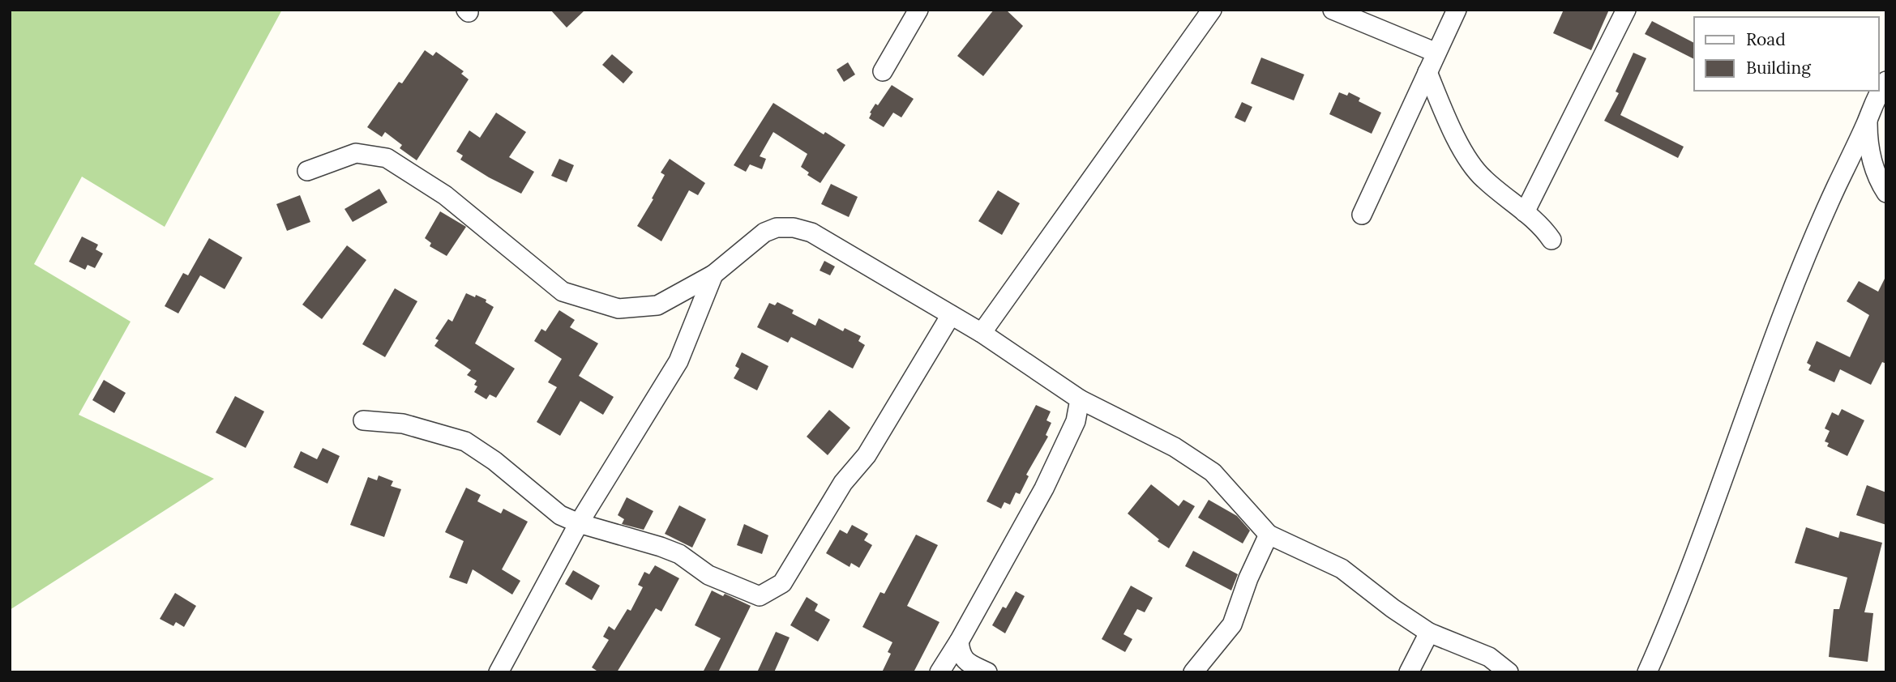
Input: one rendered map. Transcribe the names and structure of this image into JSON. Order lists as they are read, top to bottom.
{
  "legend": ["Road", "Building"]
}
